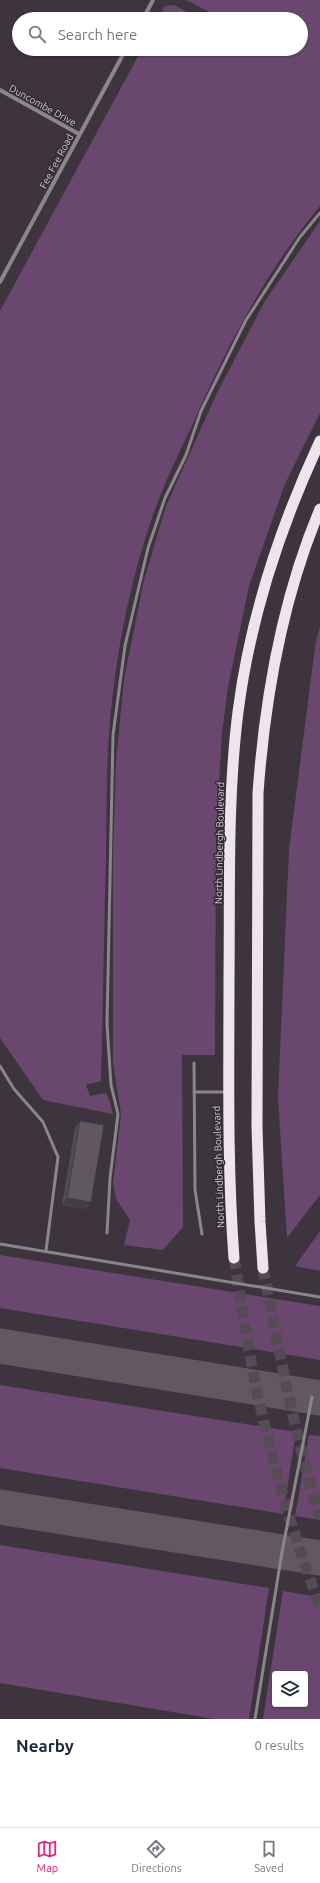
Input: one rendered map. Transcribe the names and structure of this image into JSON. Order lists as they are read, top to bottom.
{
  "streets": {
    "highway": ["North Lindbergh Boulevard"],
    "street": ["Duncombe Drive", "Fee Fee Road"]
  },
  "crossings": [
    ["Duncombe Drive", "Fee Fee Road"]
  ],
  "page": {
    "search": "Search here",
    "heading": ["Nearby", "0 results"],
    "nav": ["Map", "Directions", "Saved"]
  }
}
